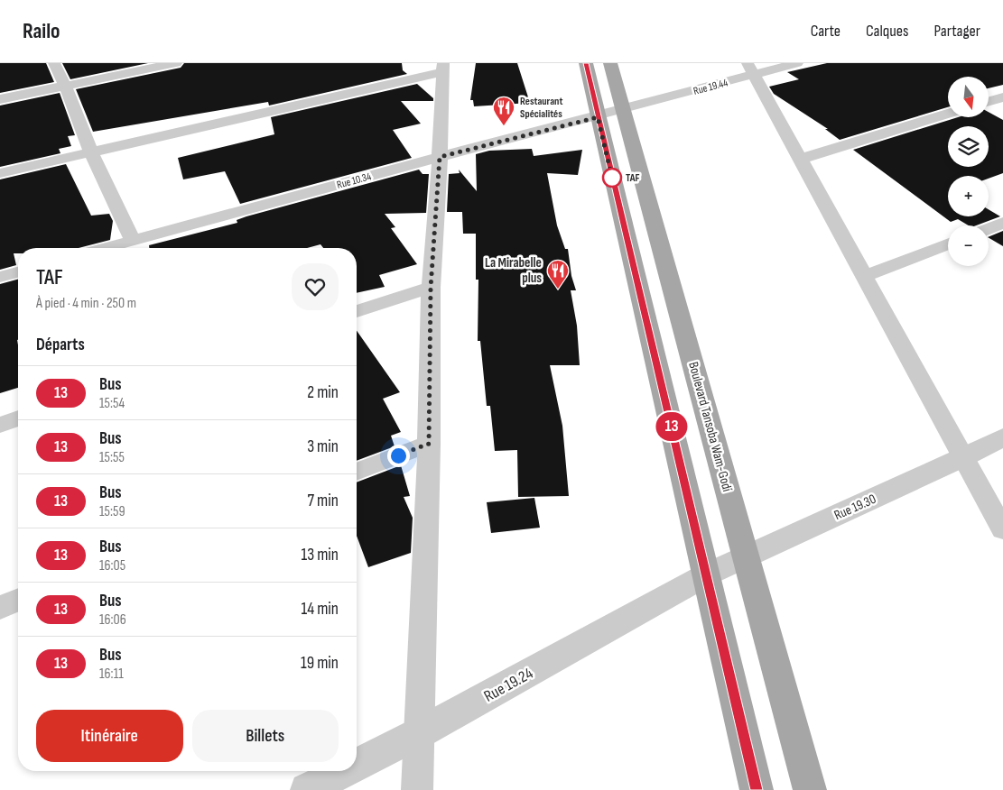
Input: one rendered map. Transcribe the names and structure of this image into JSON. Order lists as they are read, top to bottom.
{
  "streets": {
    "main road": ["Boulevard Tansoba Wam-Godi"],
    "street": [
      "Rue 19.44",
      "Rue 10.34",
      "Rue 19.30",
      "Rue 19.24"
    ]
  },
  "crossings": [
    ["Rue 19.44", "Rue 10.34"],
    ["Rue 19.44", "Boulevard Tansoba Wam-Godi"],
    ["Rue 10.34", "Boulevard Tansoba Wam-Godi"],
    ["Boulevard Tansoba Wam-Godi", "Rue 19.30"],
    ["Rue 19.30", "Rue 19.24"]
  ],
  "places": {
    "restaurant": ["Restaurant Spécialités", "La Mirabelle plus"],
    "other": ["TAF"]
  },
  "lines": ["bus line 13"],
  "north": "bottom",
  "page": {
    "header": "Railo",
    "nav": ["Carte", "Calques", "Partager"],
    "on_map": "13",
    "map_buttons": ["+", "−"],
    "heading": [
      ["TAF", "À pied · 4 min · 250 m"],
      "Départs"
    ],
    "list": [
      {
        "mark": "13",
        "name": "Bus",
        "note": "15:54",
        "value": "2 min"
      },
      {
        "mark": "13",
        "name": "Bus",
        "note": "15:55",
        "value": "3 min"
      },
      {
        "mark": "13",
        "name": "Bus",
        "note": "15:59",
        "value": "7 min"
      },
      {
        "mark": "13",
        "name": "Bus",
        "note": "16:05",
        "value": "13 min"
      },
      {
        "mark": "13",
        "name": "Bus",
        "note": "16:06",
        "value": "14 min"
      },
      {
        "mark": "13",
        "name": "Bus",
        "note": "16:11",
        "value": "19 min"
      }
    ],
    "buttons": ["Itinéraire", "Billets"]
  }
}
